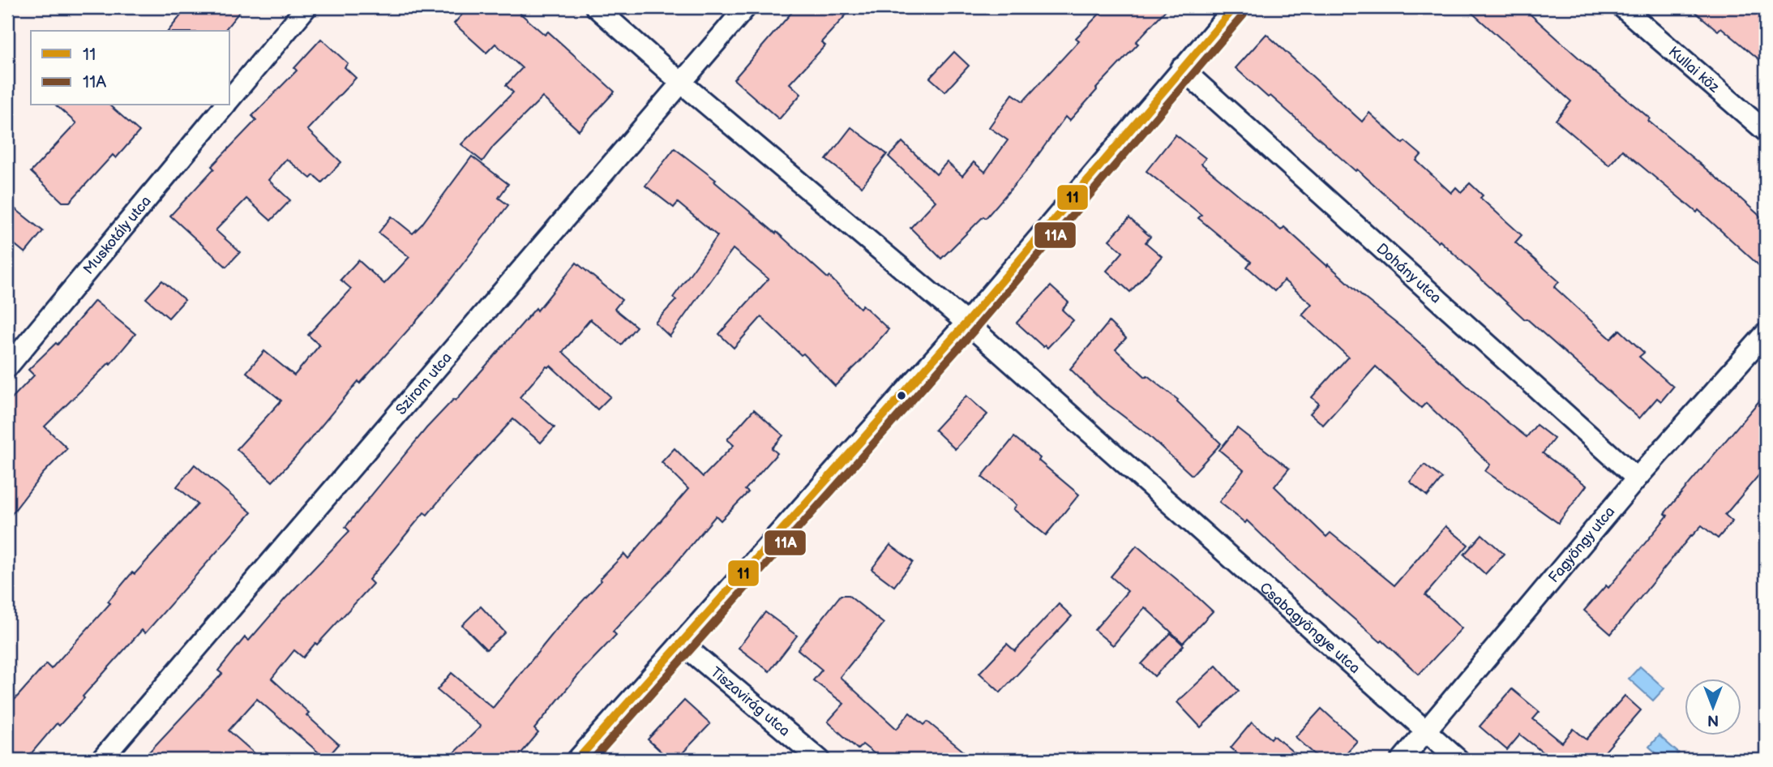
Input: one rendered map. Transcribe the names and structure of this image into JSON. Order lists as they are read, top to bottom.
{
  "streets": {
    "street": [
      "Kullai köz",
      "Muskotály utca",
      "Dohány utca",
      "Szirom utca",
      "Fagyöngy utca",
      "Csabagyöngye utca",
      "Tiszavirág utca"
    ]
  },
  "crossings": [
    ["Dohány utca", "Fagyöngy utca"],
    ["Szirom utca", "Csabagyöngye utca"],
    ["Fagyöngy utca", "Csabagyöngye utca"]
  ],
  "lines": ["transit line 11", "transit line 11A"],
  "legend": ["11", "11A"],
  "north": "bottom"
}
